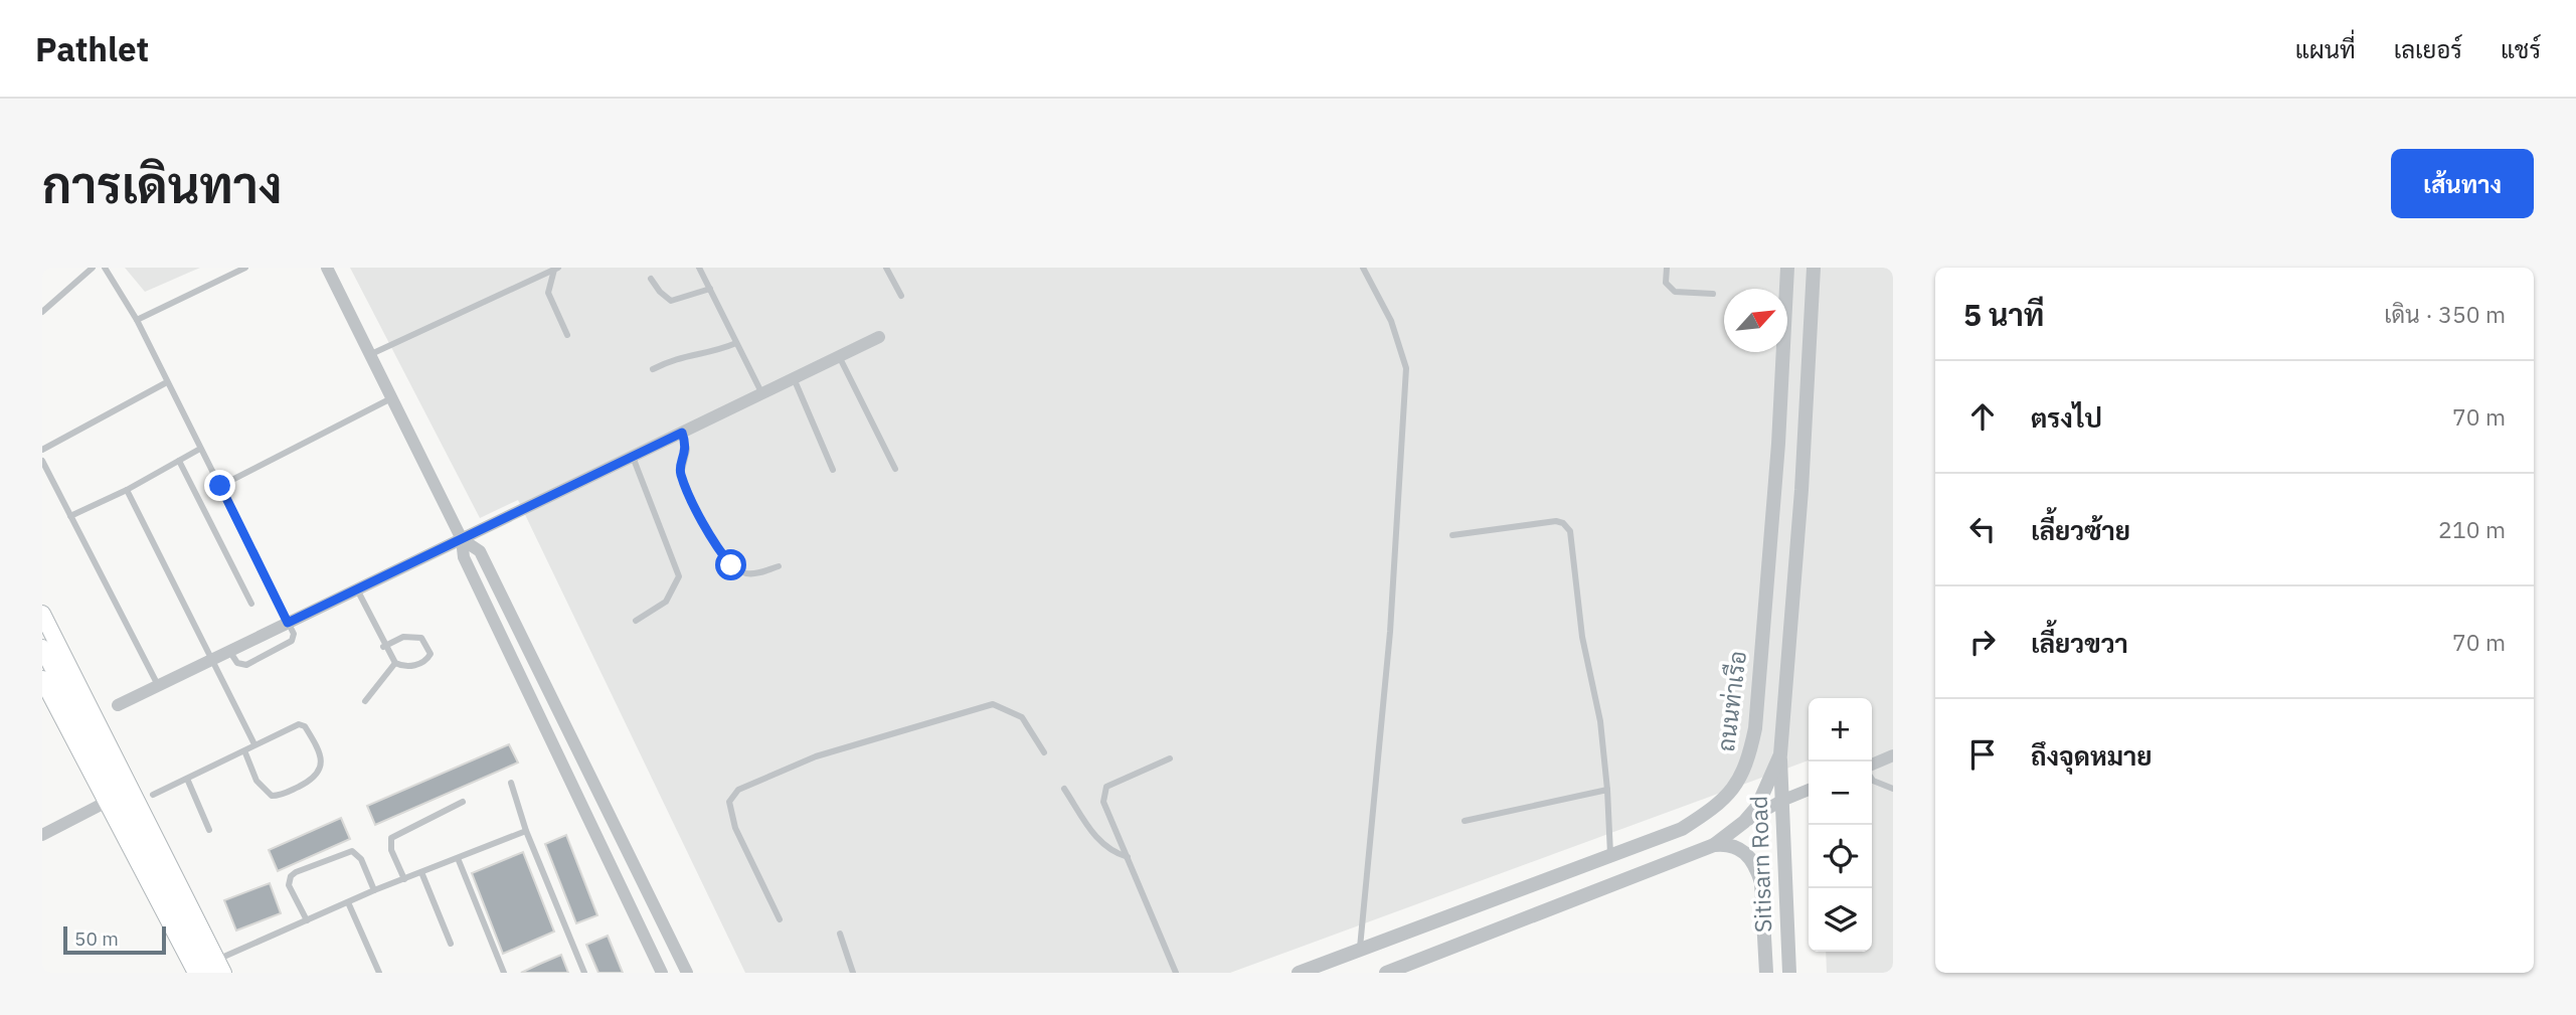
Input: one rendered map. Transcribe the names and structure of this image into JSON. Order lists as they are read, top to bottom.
{
  "streets": {
    "street": ["ถนนท่าเรือ", "Sitisarn Road"]
  },
  "scale_bar": "50 m",
  "north": "top right",
  "page": {
    "header": "Pathlet",
    "nav": ["แผนที่", "เลเยอร์", "แชร์"],
    "buttons": "เส้นทาง",
    "title": "การเดินทาง",
    "heading": ["5 นาที", "เดิน · 350 m"],
    "list": [
      ["ตรงไป", "70 m"],
      ["เลี้ยวซ้าย", "210 m"],
      ["เลี้ยวขวา", "70 m"],
      "ถึงจุดหมาย"
    ],
    "map_buttons": ["+", "−"],
    "scale": "50 m"
  }
}
